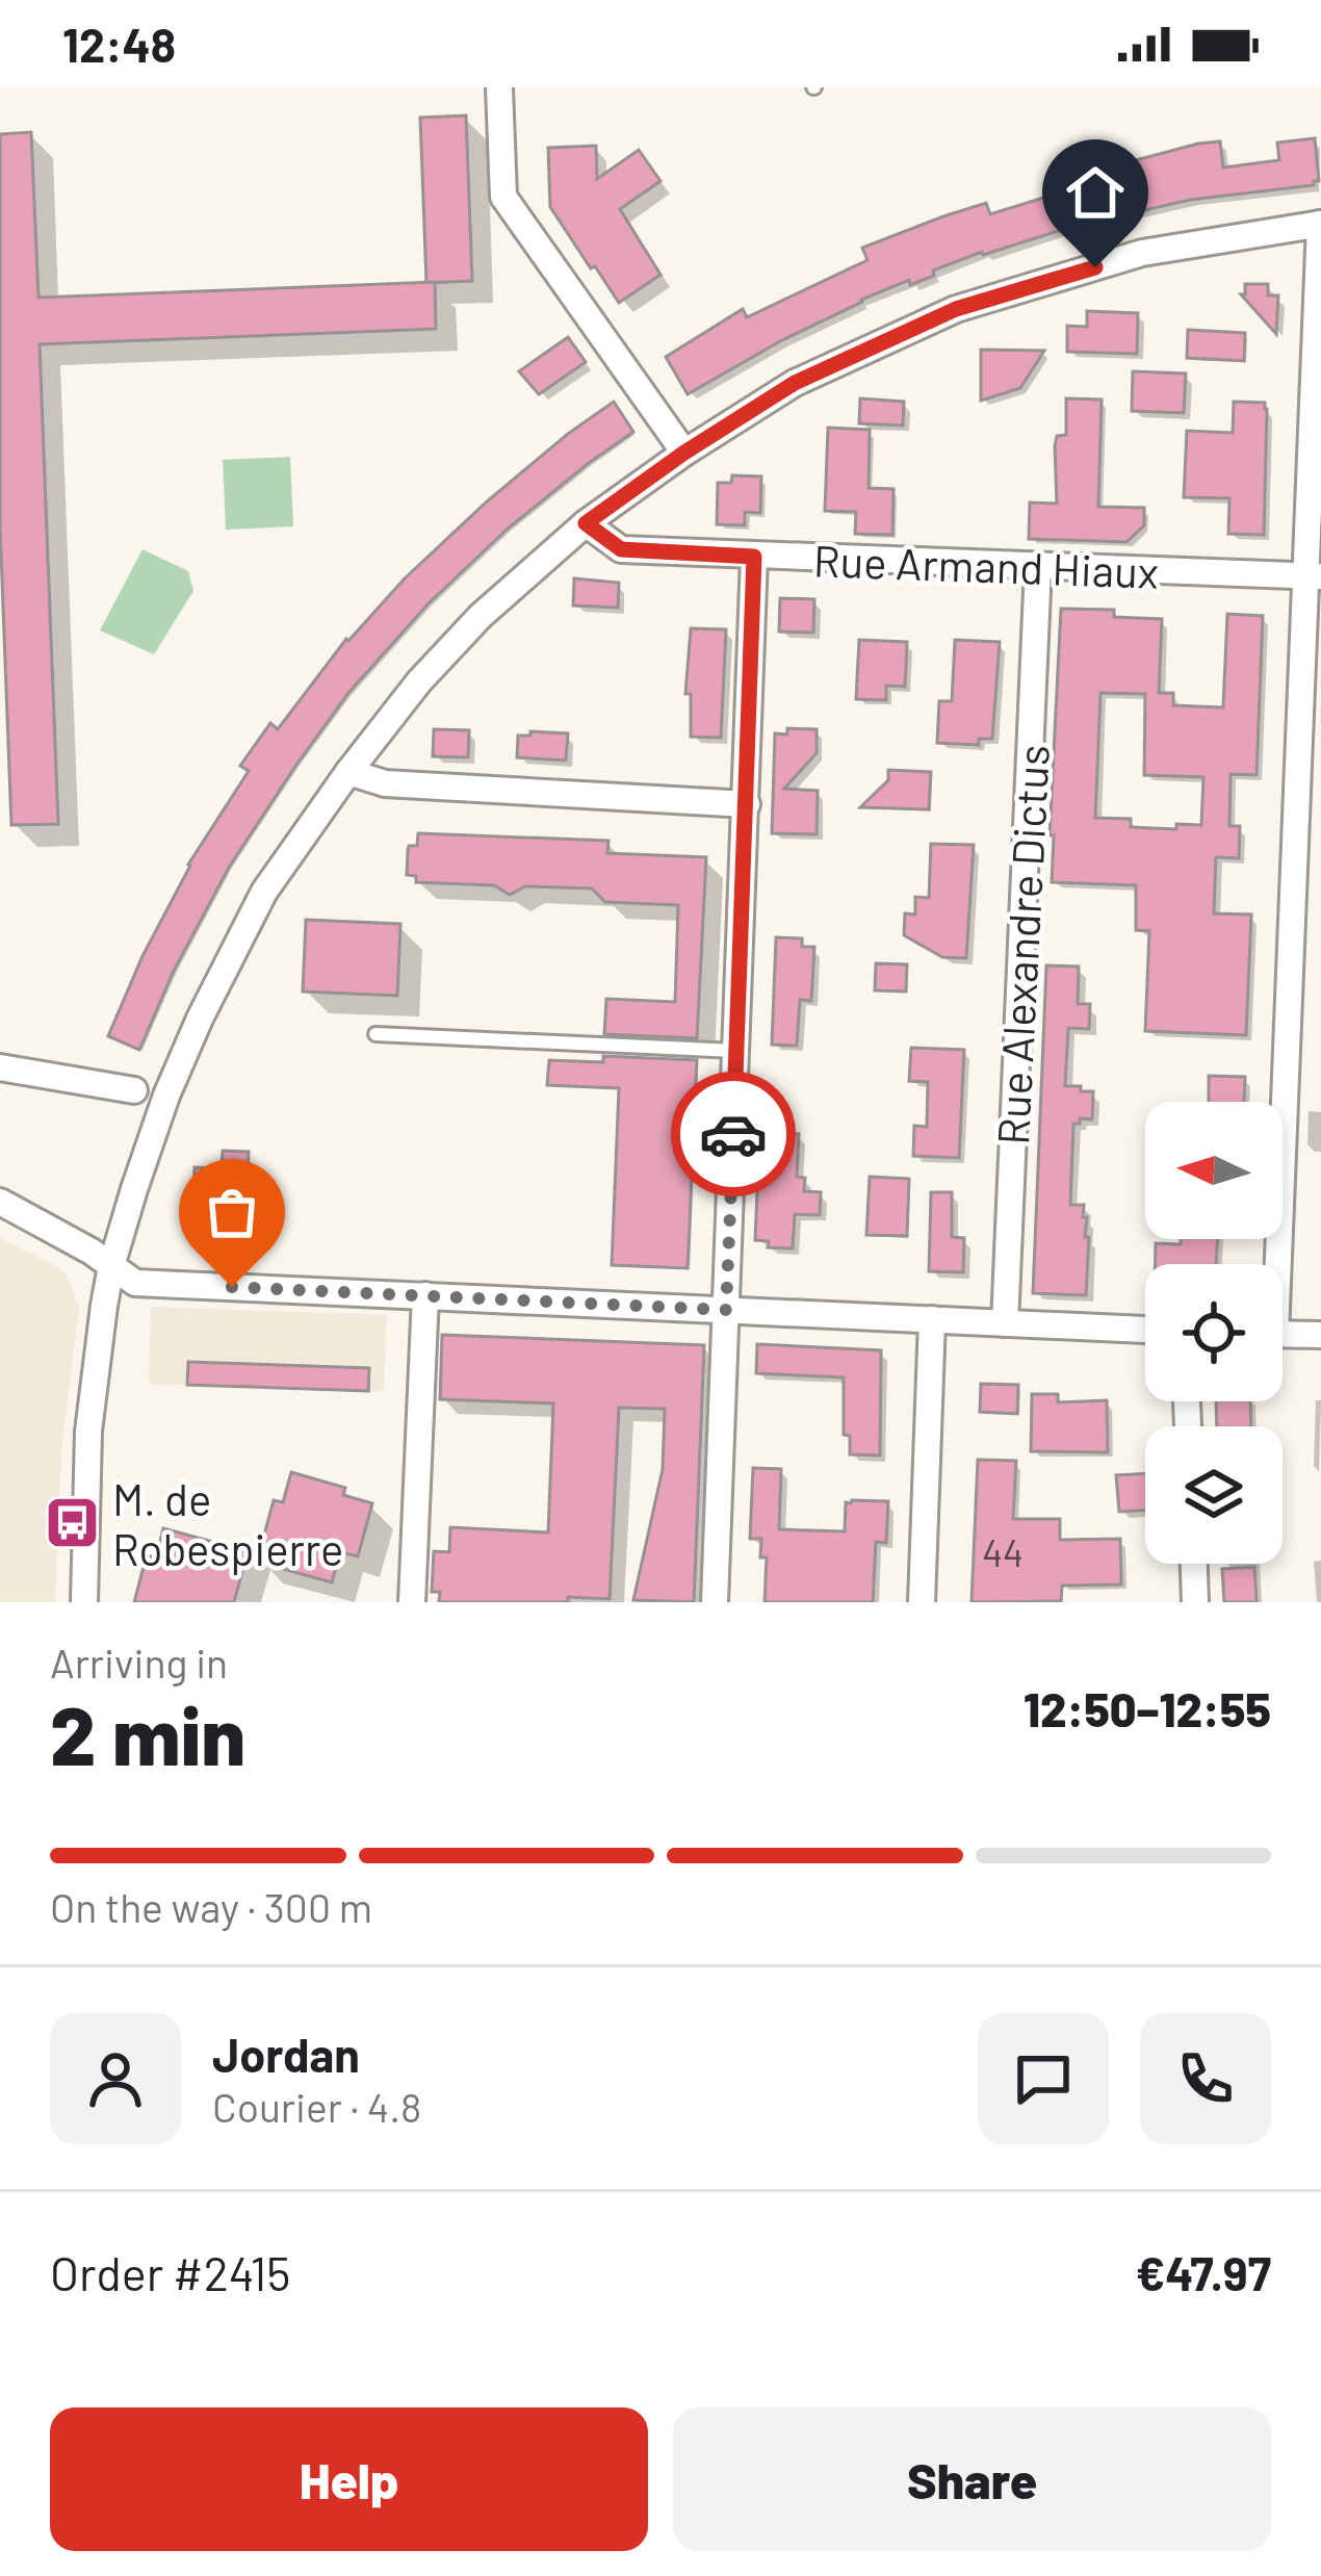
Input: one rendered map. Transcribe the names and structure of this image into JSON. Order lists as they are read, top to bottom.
{
  "streets": {
    "street": ["Rue Armand Hiaux", "Rue Alexandre Dictus"]
  },
  "crossings": [
    ["Rue Armand Hiaux", "Rue Alexandre Dictus"]
  ],
  "places": {
    "bus stop": ["M. de Robespierre"]
  },
  "house_numbers": ["44"],
  "north": "left",
  "page": {
    "status": "12:48",
    "heading": ["2 min", "Arriving in", "12:50–12:55"],
    "panel": [
      "Jordan",
      "Courier · 4.8",
      "Order #2415",
      "€47.97"
    ],
    "bar": "On the way · 300 m",
    "buttons": ["Help", "Share"]
  }
}
